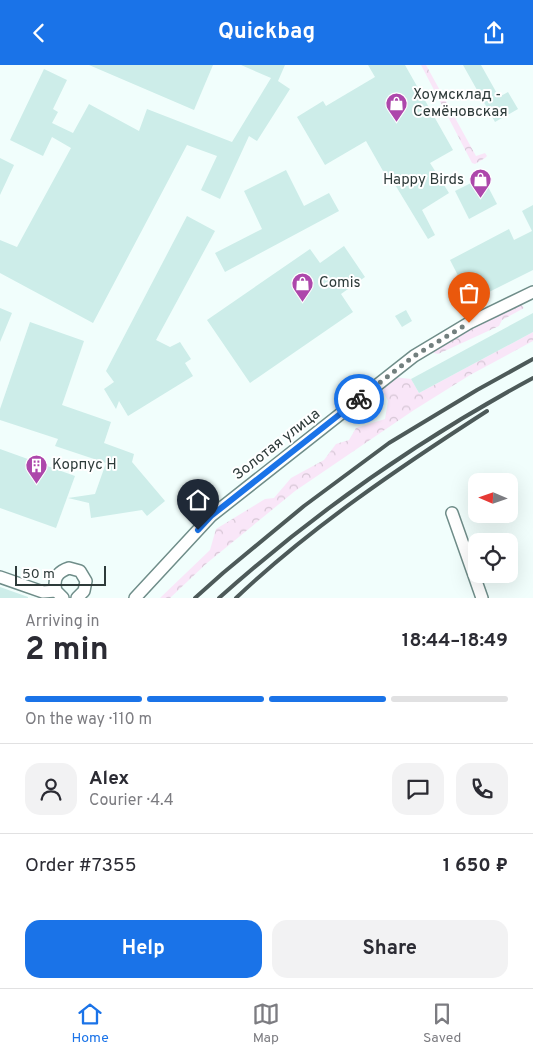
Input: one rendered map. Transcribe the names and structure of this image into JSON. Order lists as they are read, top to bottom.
{
  "streets": {
    "street": ["Золотая улица"]
  },
  "places": {
    "shop": ["Хоумсклад - Семёновская", "Happy Birds", "Comis"],
    "building": ["Корпус Н"]
  },
  "scale_bar": "50 m",
  "north": "left",
  "page": {
    "header": "Quickbag",
    "scale": "50 m",
    "heading": ["2 min", "Arriving in", "18:44–18:49"],
    "panel": [
      "Alex",
      "Courier · 4.4",
      "Order #7355",
      "1 650 ₽"
    ],
    "bar": "On the way · 110 m",
    "buttons": ["Help", "Share"],
    "tabs": ["Home", "Map", "Saved"]
  }
}
